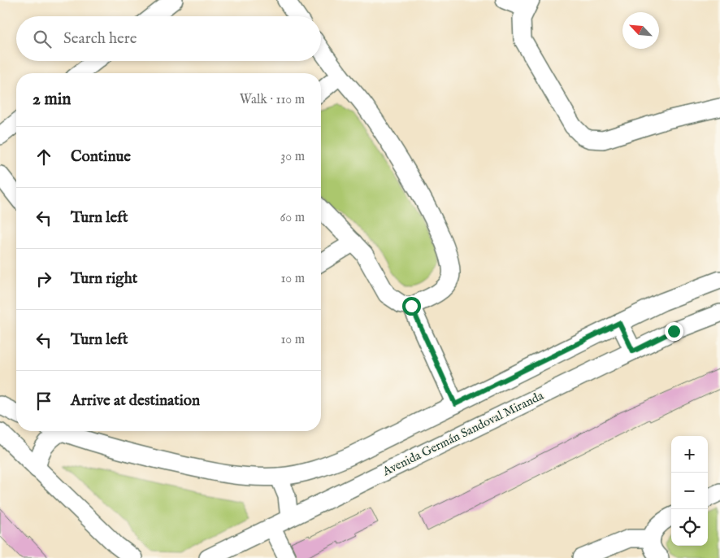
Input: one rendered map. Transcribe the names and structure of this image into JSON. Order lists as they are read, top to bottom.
{
  "streets": {
    "street": ["Avenida Germán Sandoval Miranda"]
  },
  "north": "top left",
  "page": {
    "search": "Search here",
    "heading": ["2 min", "Walk · 110 m"],
    "list": [
      ["Continue", "30 m"],
      ["Turn left", "60 m"],
      ["Turn right", "10 m"],
      ["Turn left", "10 m"],
      "Arrive at destination"
    ],
    "map_buttons": ["+", "−"]
  }
}
